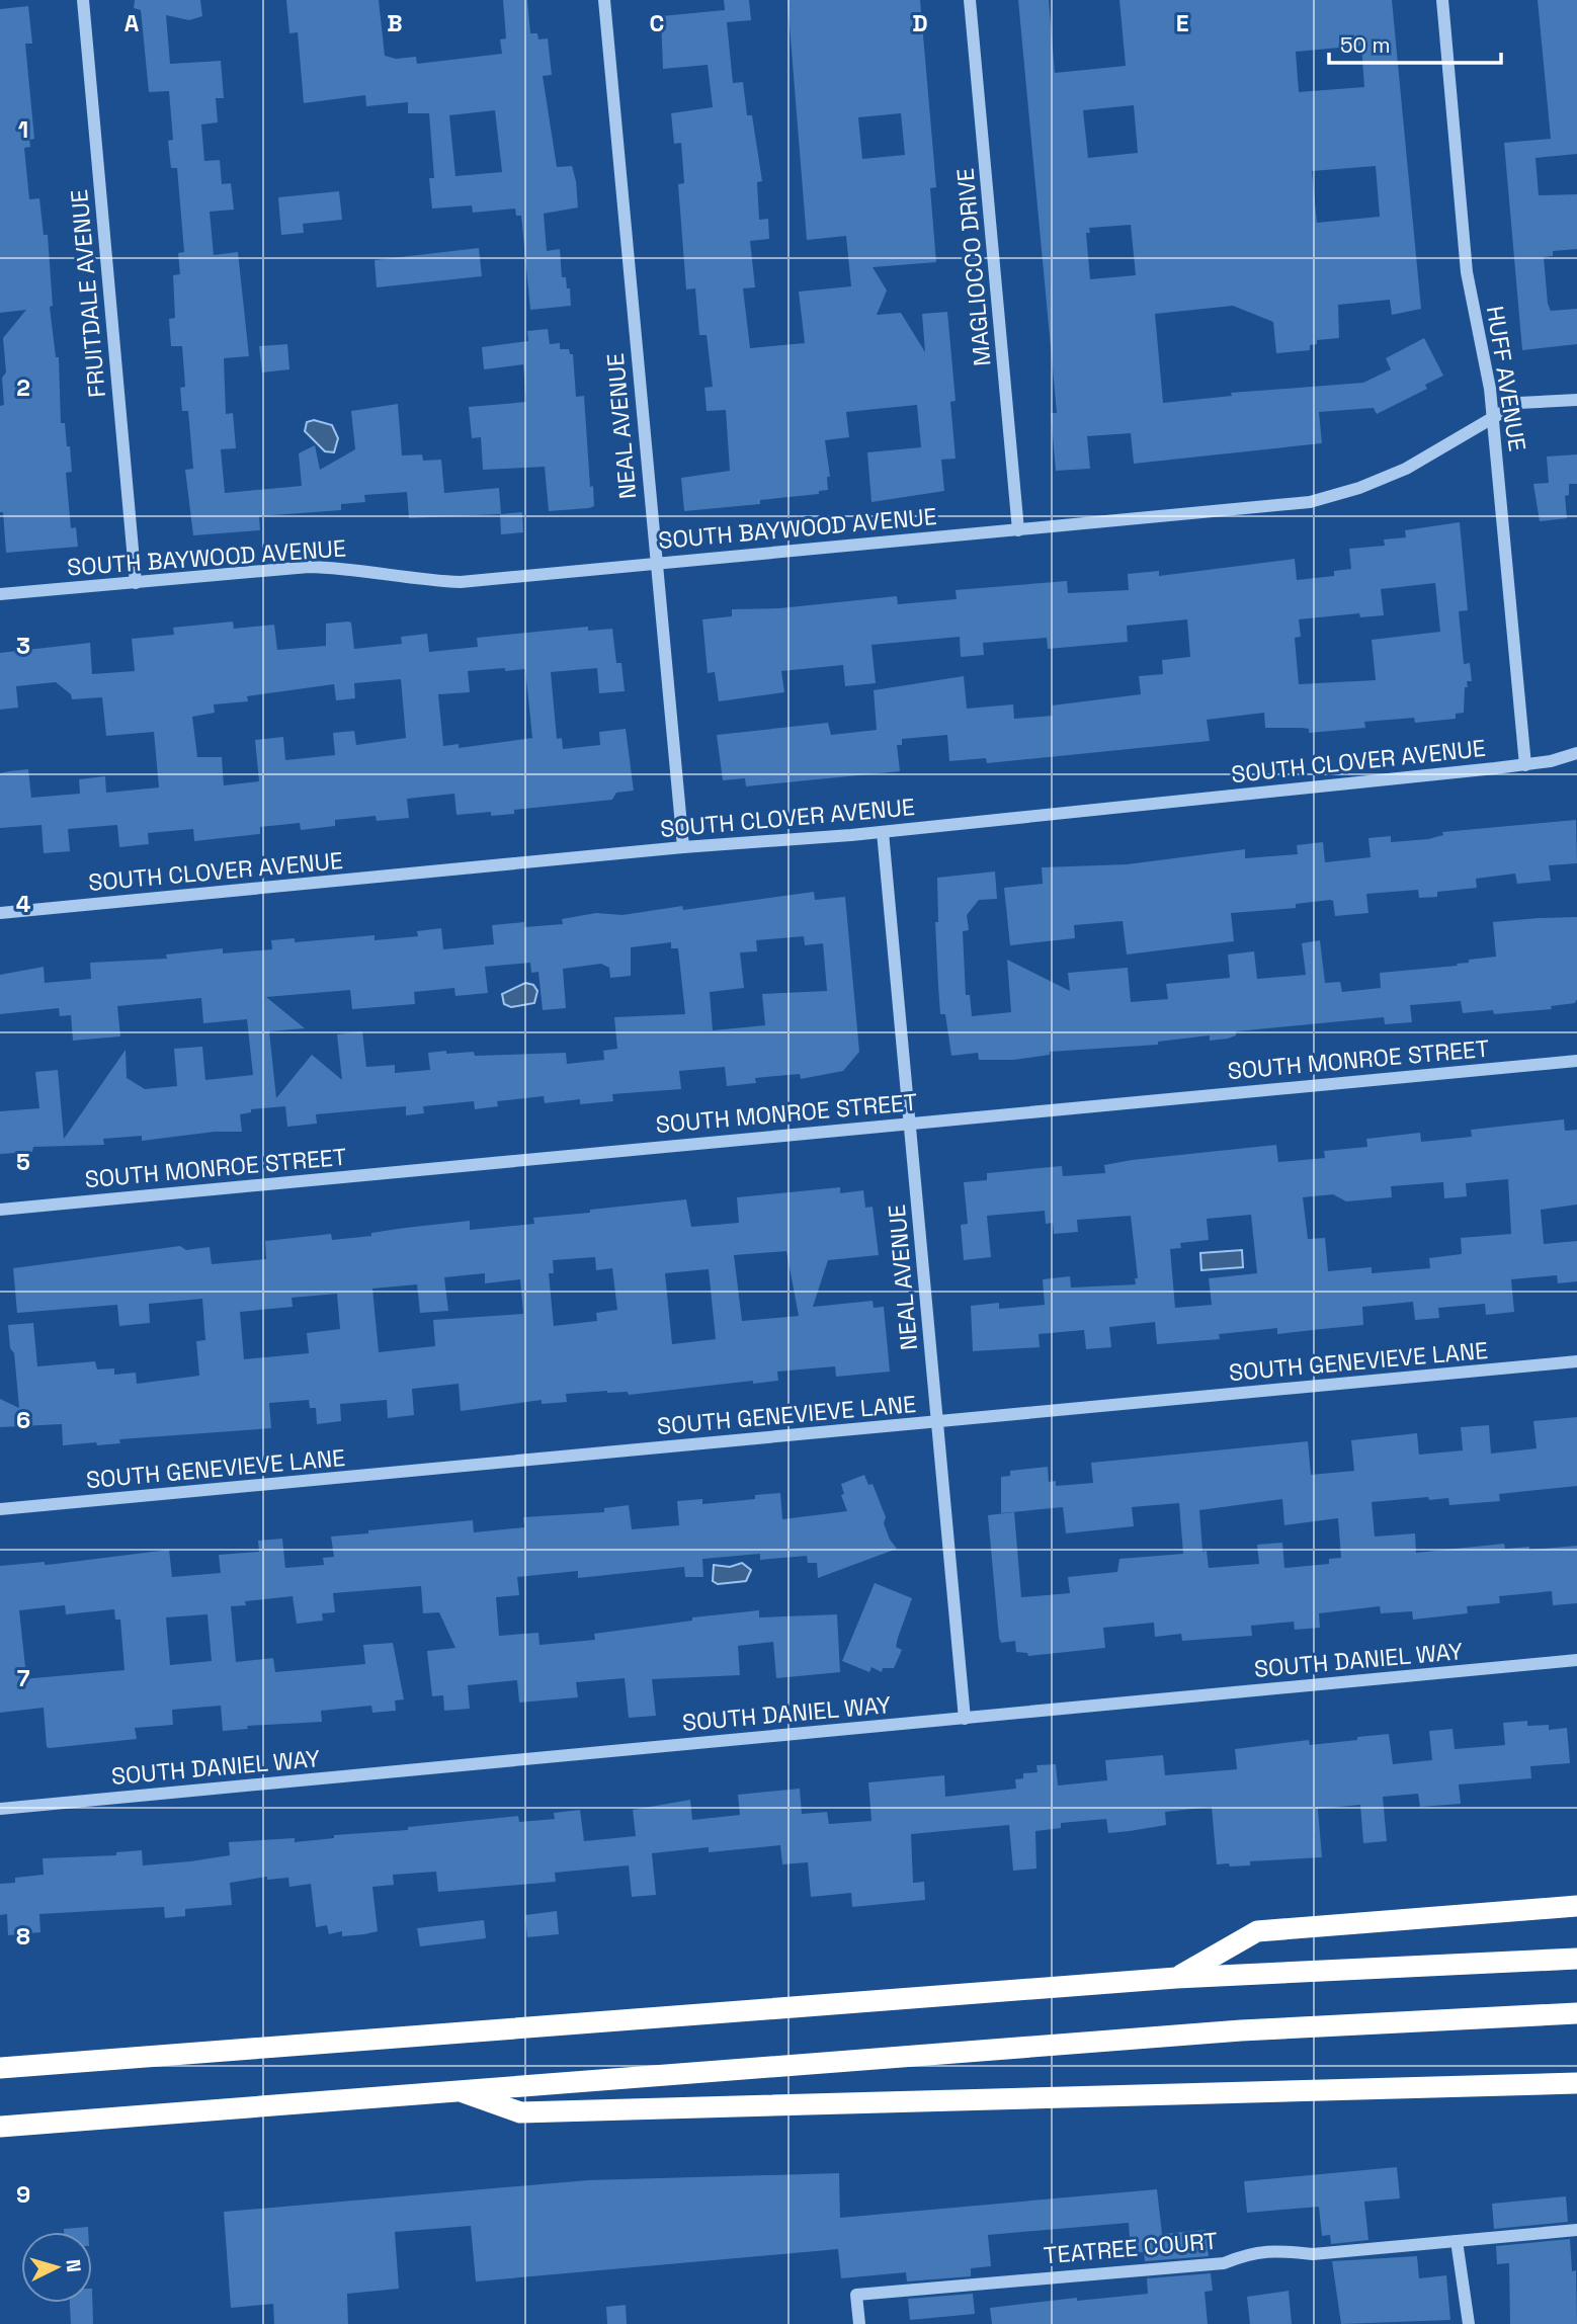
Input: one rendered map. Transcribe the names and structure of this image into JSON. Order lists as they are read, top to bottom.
{
  "streets": {
    "street": [
      "MAGLIOCCO DRIVE",
      "FRUITDALE AVENUE",
      "HUFF AVENUE",
      "NEAL AVENUE",
      "SOUTH BAYWOOD AVENUE",
      "SOUTH CLOVER AVENUE",
      "SOUTH MONROE STREET",
      "SOUTH GENEVIEVE LANE",
      "SOUTH DANIEL WAY",
      "TEATREE COURT"
    ]
  },
  "crossings": [
    ["MAGLIOCCO DRIVE", "SOUTH BAYWOOD AVENUE"],
    ["FRUITDALE AVENUE", "SOUTH BAYWOOD AVENUE"],
    ["HUFF AVENUE", "SOUTH BAYWOOD AVENUE"],
    ["HUFF AVENUE", "SOUTH CLOVER AVENUE"],
    ["NEAL AVENUE", "SOUTH BAYWOOD AVENUE"],
    ["NEAL AVENUE", "SOUTH CLOVER AVENUE"],
    ["NEAL AVENUE", "SOUTH MONROE STREET"],
    ["NEAL AVENUE", "SOUTH GENEVIEVE LANE"],
    ["NEAL AVENUE", "SOUTH DANIEL WAY"]
  ],
  "scale_bar": "50 m",
  "north": "right",
  "grid": {
    "columns": [
      "A",
      "B",
      "C",
      "D",
      "E"
    ],
    "rows": [
      "1",
      "2",
      "3",
      "4",
      "5",
      "6",
      "7",
      "8",
      "9"
    ]
  }
}
